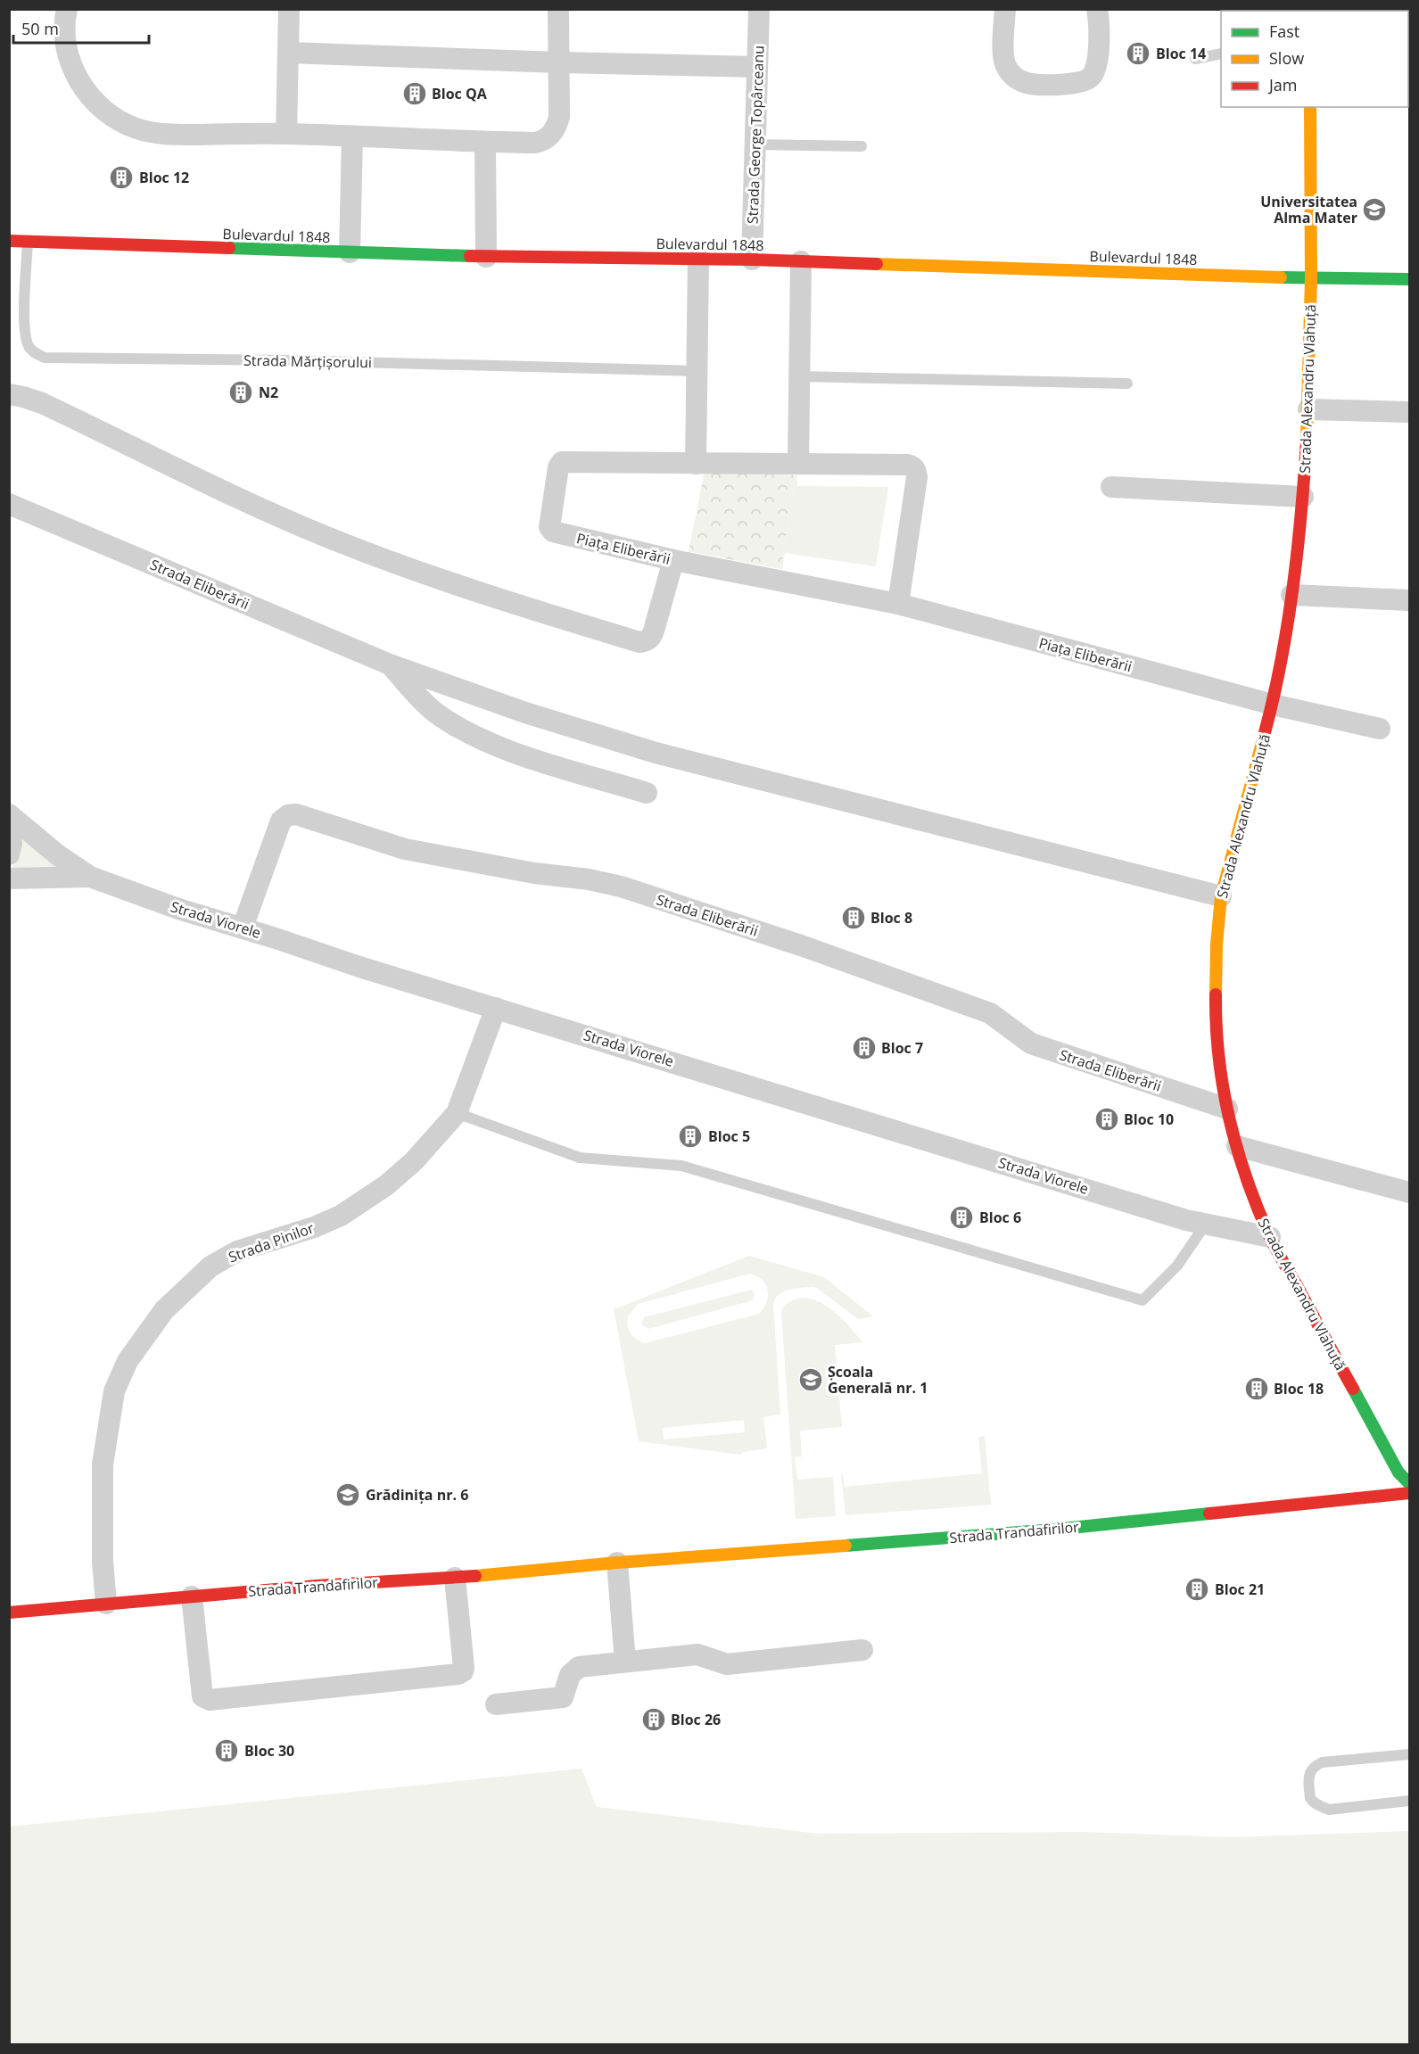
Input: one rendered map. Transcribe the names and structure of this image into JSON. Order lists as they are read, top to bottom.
{
  "streets": {
    "street": [
      "Strada George Topârceanu",
      "Bulevardul 1848",
      "Strada Alexandru Vlahuță",
      "Piața Eliberării",
      "Strada Eliberării",
      "Strada Viorele",
      "Strada Pinilor",
      "Strada Trandafirilor"
    ],
    "lane": ["Strada Mărțișorului"]
  },
  "crossings": [
    ["Strada George Topârceanu", "Bulevardul 1848"],
    ["Bulevardul 1848", "Strada Mărțișorului"],
    ["Bulevardul 1848", "Strada Alexandru Vlahuță"],
    ["Strada Alexandru Vlahuță", "Piața Eliberării"],
    ["Strada Alexandru Vlahuță", "Strada Eliberării"],
    ["Strada Alexandru Vlahuță", "Strada Viorele"],
    ["Strada Eliberării", "Strada Viorele"],
    ["Strada Viorele", "Strada Pinilor"],
    ["Strada Pinilor", "Strada Trandafirilor"]
  ],
  "places": {
    "building": [
      "Bloc 14",
      "Bloc QA",
      "Bloc 12",
      "N2",
      "Bloc 8",
      "Bloc 7",
      "Bloc 10",
      "Bloc 5",
      "Bloc 6",
      "Bloc 18",
      "Bloc 21",
      "Bloc 26",
      "Bloc 30"
    ],
    "school or university": ["Universitatea Alma Mater", "Școala Generală nr. 1", "Grădinița nr. 6"]
  },
  "legend": ["Fast", "Slow", "Jam"],
  "scale_bar": "50 m"
}
